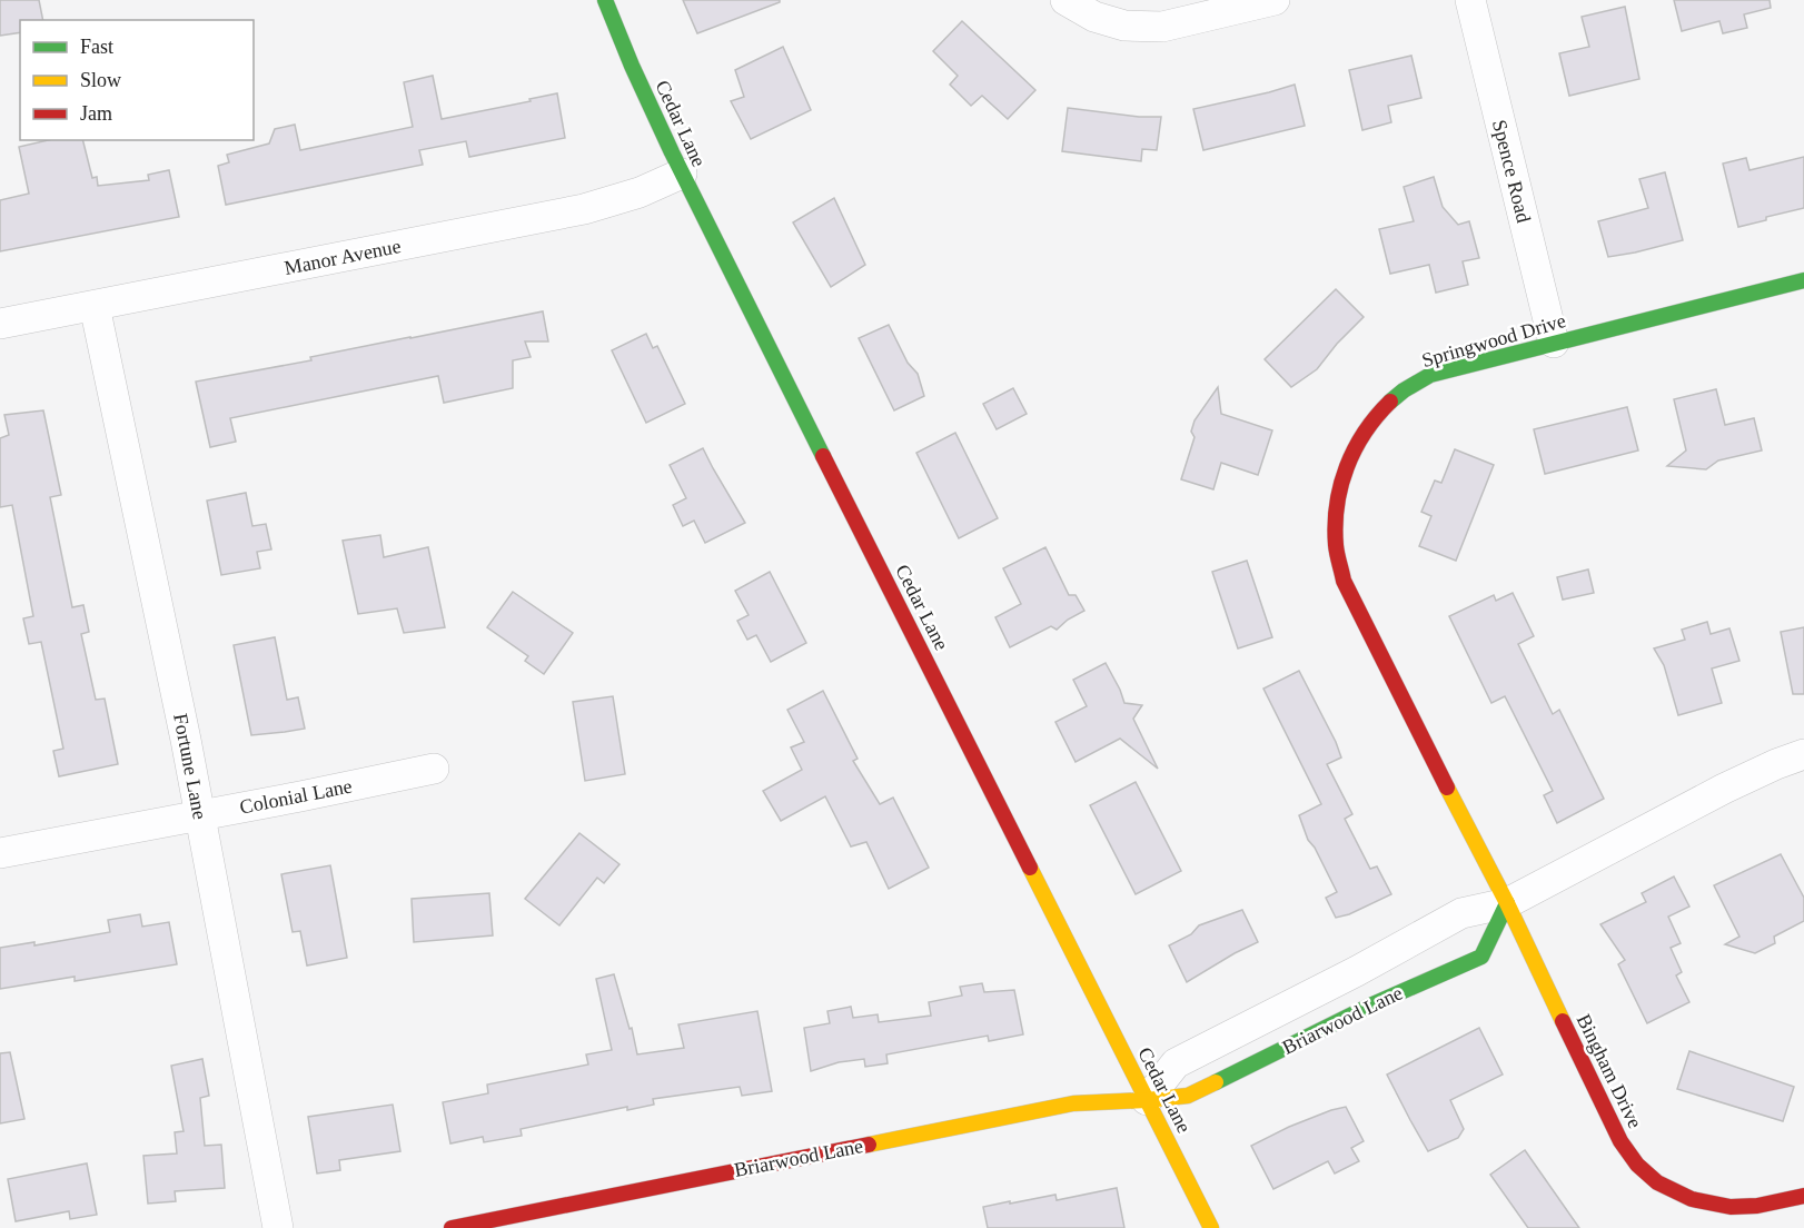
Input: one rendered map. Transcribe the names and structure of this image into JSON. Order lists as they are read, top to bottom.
{
  "streets": {
    "street": [
      "Cedar Lane",
      "Spence Road",
      "Manor Avenue",
      "Springwood Drive",
      "Fortune Lane",
      "Colonial Lane",
      "Briarwood Lane",
      "Bingham Drive"
    ]
  },
  "crossings": [
    ["Cedar Lane", "Manor Avenue"],
    ["Cedar Lane", "Briarwood Lane"],
    ["Spence Road", "Springwood Drive"],
    ["Manor Avenue", "Fortune Lane"],
    ["Springwood Drive", "Briarwood Lane"],
    ["Springwood Drive", "Bingham Drive"],
    ["Fortune Lane", "Colonial Lane"],
    ["Briarwood Lane", "Bingham Drive"]
  ],
  "legend": ["Fast", "Slow", "Jam"]
}
